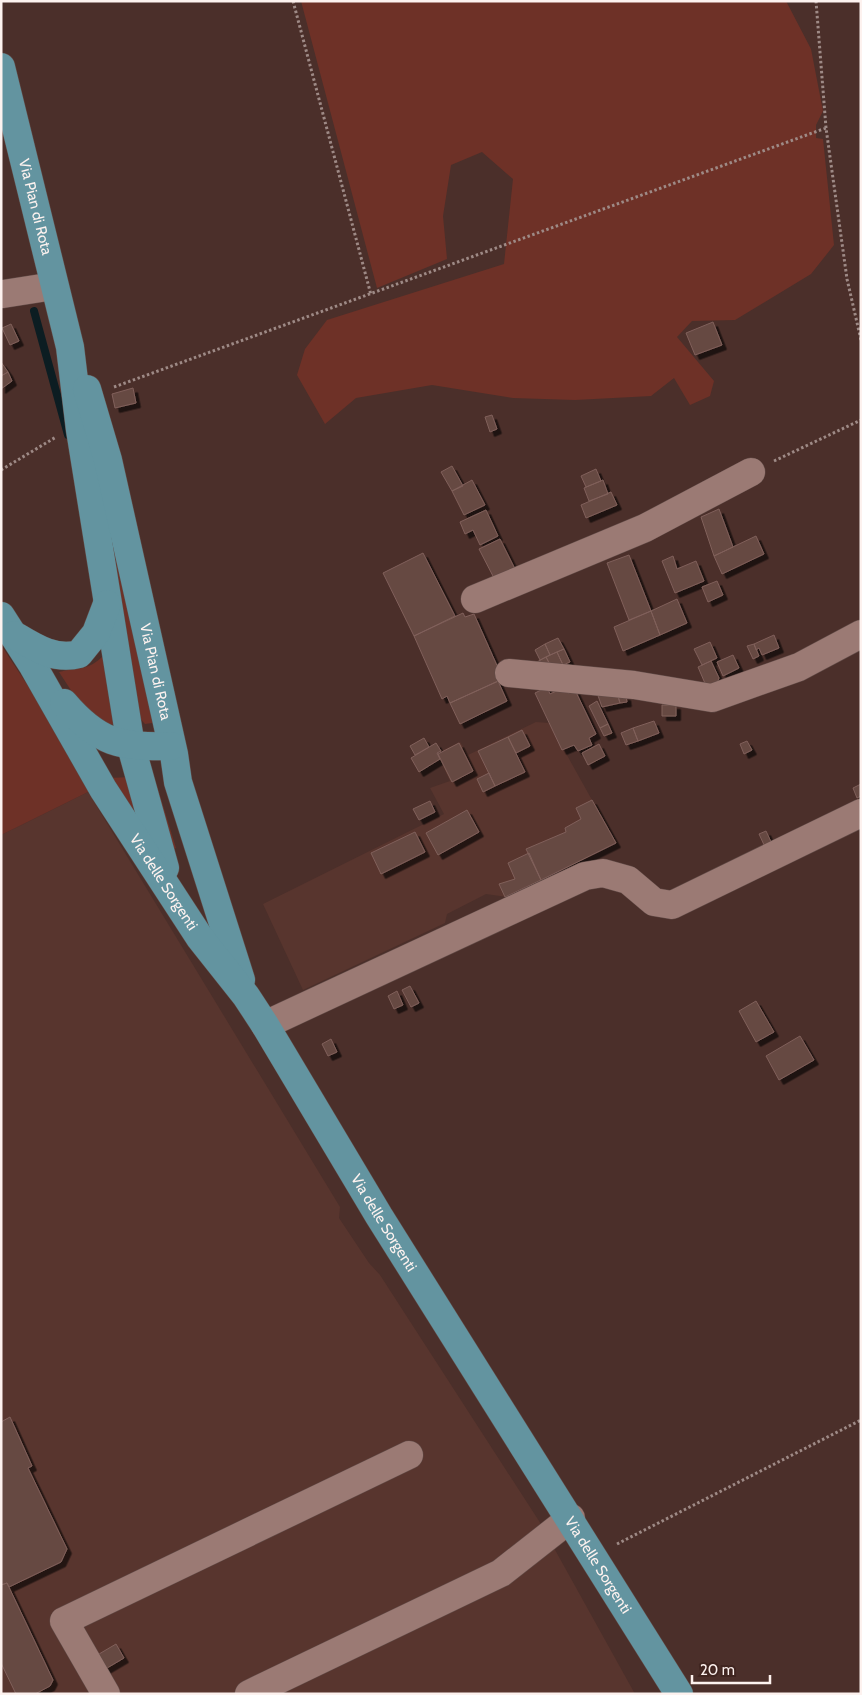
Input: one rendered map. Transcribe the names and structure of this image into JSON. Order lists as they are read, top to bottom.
{
  "streets": {
    "main road": ["Via Pian di Rota", "Via delle Sorgenti"]
  },
  "crossings": [
    ["Via Pian di Rota", "Via delle Sorgenti"]
  ],
  "scale_bar": "20 m"
}
